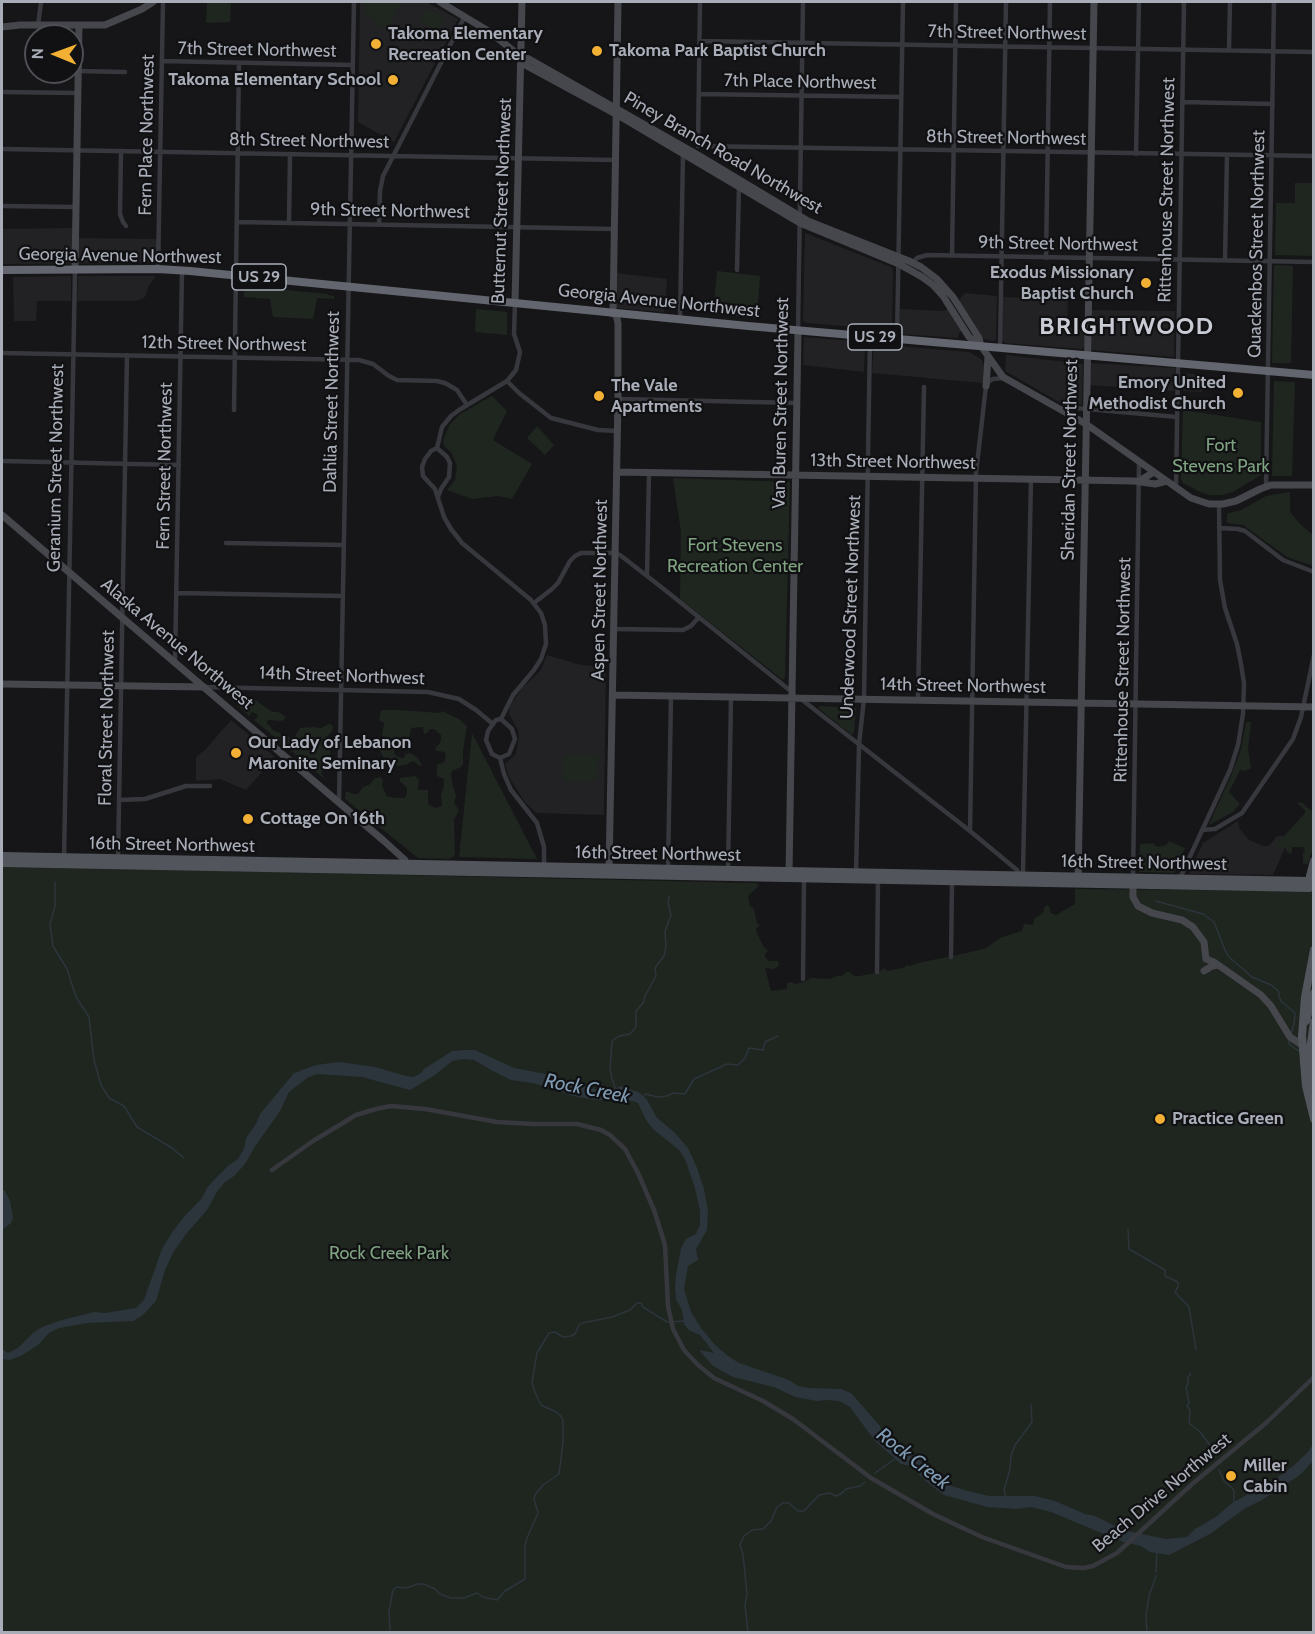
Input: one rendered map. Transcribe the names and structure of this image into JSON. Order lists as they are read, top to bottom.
{
  "streets": {
    "highway": ["Georgia Avenue Northwest", "US 29"],
    "main road": ["16th Street Northwest"],
    "street": [
      "7th Street Northwest",
      "7th Place Northwest",
      "Fern Place Northwest",
      "8th Street Northwest",
      "Piney Branch Road Northwest",
      "Rittenhouse Street Northwest",
      "Butternut Street Northwest",
      "9th Street Northwest",
      "Quackenbos Street Northwest",
      "12th Street Northwest",
      "Dahlia Street Northwest",
      "Van Buren Street Northwest",
      "Sheridan Street Northwest",
      "13th Street Northwest",
      "Fern Street Northwest",
      "Geranium Street Northwest",
      "Aspen Street Northwest",
      "Underwood Street Northwest",
      "Alaska Avenue Northwest",
      "14th Street Northwest",
      "Floral Street Northwest",
      "Beach Drive Northwest"
    ]
  },
  "crossings": [
    ["7th Street Northwest", "Fern Place Northwest"],
    ["7th Street Northwest", "Rittenhouse Street Northwest"],
    ["7th Street Northwest", "Quackenbos Street Northwest"],
    ["7th Street Northwest", "Dahlia Street Northwest"],
    ["7th Street Northwest", "Van Buren Street Northwest"],
    ["7th Street Northwest", "Sheridan Street Northwest"],
    ["7th Place Northwest", "8th Street Northwest"],
    ["7th Place Northwest", "Van Buren Street Northwest"],
    ["Fern Place Northwest", "8th Street Northwest"],
    ["Fern Place Northwest", "Georgia Avenue Northwest"],
    ["8th Street Northwest", "Rittenhouse Street Northwest"],
    ["8th Street Northwest", "Butternut Street Northwest"],
    ["8th Street Northwest", "Quackenbos Street Northwest"],
    ["8th Street Northwest", "Dahlia Street Northwest"],
    ["8th Street Northwest", "Van Buren Street Northwest"],
    ["8th Street Northwest", "Sheridan Street Northwest"],
    ["8th Street Northwest", "Geranium Street Northwest"],
    ["8th Street Northwest", "Aspen Street Northwest"],
    ["Piney Branch Road Northwest", "Rittenhouse Street Northwest"],
    ["Piney Branch Road Northwest", "Butternut Street Northwest"],
    ["Piney Branch Road Northwest", "9th Street Northwest"],
    ["Piney Branch Road Northwest", "Georgia Avenue Northwest"],
    ["Piney Branch Road Northwest", "Van Buren Street Northwest"],
    ["Piney Branch Road Northwest", "Sheridan Street Northwest"],
    ["Piney Branch Road Northwest", "Aspen Street Northwest"],
    ["Rittenhouse Street Northwest", "9th Street Northwest"],
    ["Rittenhouse Street Northwest", "Georgia Avenue Northwest"],
    ["Rittenhouse Street Northwest", "13th Street Northwest"],
    ["Rittenhouse Street Northwest", "14th Street Northwest"],
    ["Rittenhouse Street Northwest", "16th Street Northwest"],
    ["Butternut Street Northwest", "9th Street Northwest"],
    ["Butternut Street Northwest", "Georgia Avenue Northwest"],
    ["9th Street Northwest", "Quackenbos Street Northwest"],
    ["9th Street Northwest", "Dahlia Street Northwest"],
    ["9th Street Northwest", "Sheridan Street Northwest"],
    ["9th Street Northwest", "Aspen Street Northwest"],
    ["Quackenbos Street Northwest", "Georgia Avenue Northwest"],
    ["Georgia Avenue Northwest", "Dahlia Street Northwest"],
    ["Georgia Avenue Northwest", "Van Buren Street Northwest"],
    ["Georgia Avenue Northwest", "Sheridan Street Northwest"],
    ["Georgia Avenue Northwest", "Fern Street Northwest"],
    ["Georgia Avenue Northwest", "Geranium Street Northwest"],
    ["Georgia Avenue Northwest", "Aspen Street Northwest"],
    ["Georgia Avenue Northwest", "Underwood Street Northwest"],
    ["12th Street Northwest", "Dahlia Street Northwest"],
    ["12th Street Northwest", "Fern Street Northwest"],
    ["12th Street Northwest", "Geranium Street Northwest"],
    ["12th Street Northwest", "Floral Street Northwest"],
    ["Dahlia Street Northwest", "Alaska Avenue Northwest"],
    ["Dahlia Street Northwest", "14th Street Northwest"],
    ["Van Buren Street Northwest", "13th Street Northwest"],
    ["Van Buren Street Northwest", "14th Street Northwest"],
    ["Van Buren Street Northwest", "16th Street Northwest"],
    ["Sheridan Street Northwest", "13th Street Northwest"],
    ["Sheridan Street Northwest", "14th Street Northwest"],
    ["Sheridan Street Northwest", "16th Street Northwest"],
    ["13th Street Northwest", "Aspen Street Northwest"],
    ["13th Street Northwest", "Underwood Street Northwest"],
    ["Fern Street Northwest", "Alaska Avenue Northwest"],
    ["Geranium Street Northwest", "Alaska Avenue Northwest"],
    ["Geranium Street Northwest", "14th Street Northwest"],
    ["Geranium Street Northwest", "16th Street Northwest"],
    ["Aspen Street Northwest", "14th Street Northwest"],
    ["Aspen Street Northwest", "16th Street Northwest"],
    ["Underwood Street Northwest", "14th Street Northwest"],
    ["Underwood Street Northwest", "16th Street Northwest"],
    ["Alaska Avenue Northwest", "14th Street Northwest"],
    ["Alaska Avenue Northwest", "Floral Street Northwest"],
    ["Alaska Avenue Northwest", "16th Street Northwest"],
    ["14th Street Northwest", "Floral Street Northwest"],
    ["Floral Street Northwest", "16th Street Northwest"]
  ],
  "districts": ["BRIGHTWOOD"],
  "water": ["Rock Creek"],
  "parks": ["Fort Stevens Park", "Fort Stevens Recreation Center", "Rock Creek Park"],
  "places": [
    "Takoma Elementary Recreation Center",
    "Takoma Park Baptist Church",
    "Takoma Elementary School",
    "Exodus Missionary Baptist Church",
    "Emory United Methodist Church",
    "The Vale Apartments",
    "Our Lady of Lebanon Maronite Seminary",
    "Cottage On 16th",
    "Practice Green",
    "Miller Cabin"
  ],
  "north": "left"
}
